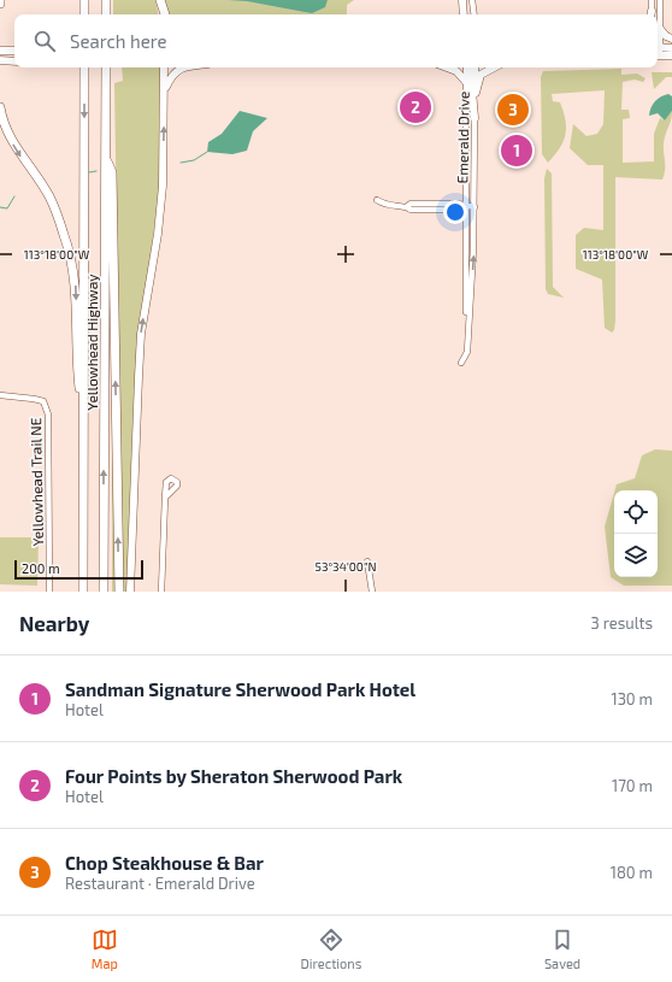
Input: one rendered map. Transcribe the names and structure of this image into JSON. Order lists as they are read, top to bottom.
{
  "streets": {
    "highway": ["Yellowhead Highway"],
    "street": ["Emerald Drive", "Yellowhead Trail NE"]
  },
  "scale_bar": "200 m",
  "page": {
    "search": "Search here",
    "pins": ["2", "3", "1"],
    "scale": "200 m",
    "heading": ["Nearby", "3 results"],
    "list": [
      {
        "mark": "1",
        "name": "Sandman Signature Sherwood Park Hotel",
        "note": "Hotel",
        "value": "130 m"
      },
      {
        "mark": "2",
        "name": "Four Points by Sheraton Sherwood Park",
        "note": "Hotel",
        "value": "170 m"
      },
      {
        "mark": "3",
        "name": "Chop Steakhouse & Bar",
        "note": "Restaurant · Emerald Drive",
        "value": "180 m"
      }
    ],
    "nav": ["Map", "Directions", "Saved"]
  },
  "coordinates": ["113°18'00\"W", "53°34'00\"N"]
}
